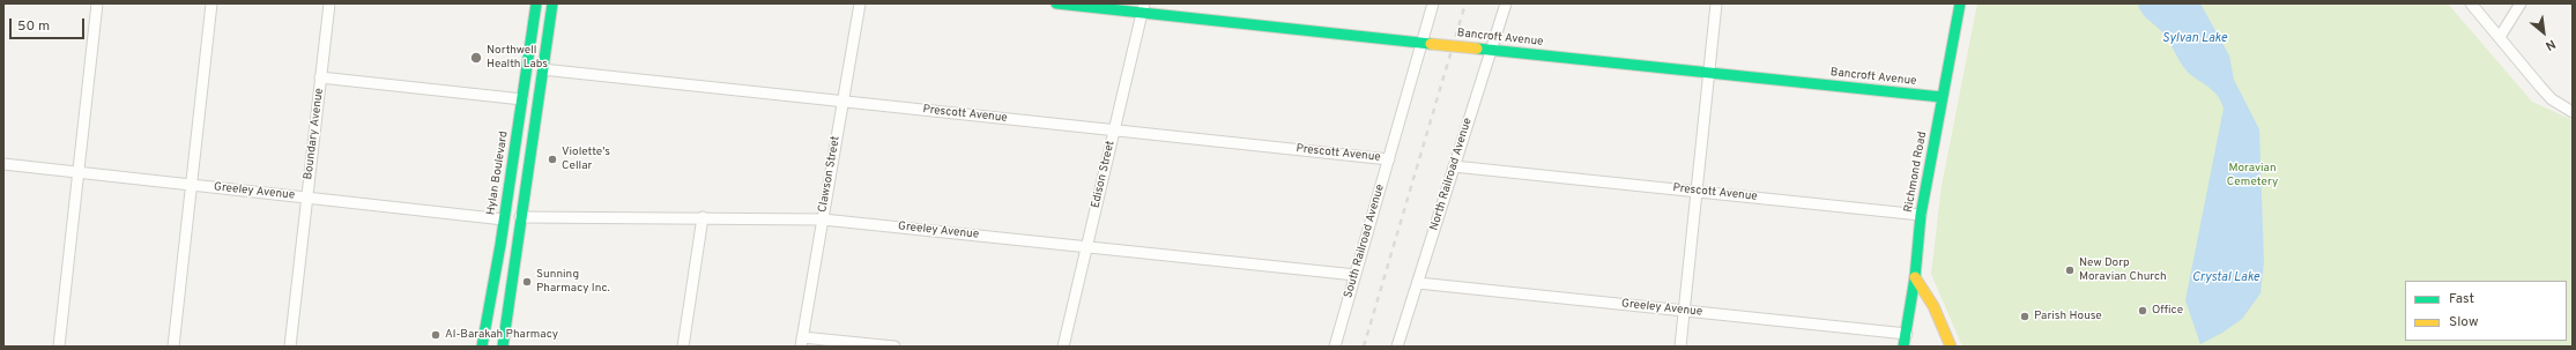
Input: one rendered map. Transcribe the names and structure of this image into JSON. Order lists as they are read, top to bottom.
{
  "streets": {
    "main road": ["Bancroft Avenue", "Richmond Road", "Hylan Boulevard"],
    "street": [
      "Prescott Avenue",
      "Boundary Avenue",
      "Clawson Street",
      "Edison Street",
      "North Railroad Avenue",
      "Greeley Avenue",
      "South Railroad Avenue"
    ]
  },
  "crossings": [
    ["Bancroft Avenue", "Richmond Road"],
    ["Bancroft Avenue", "Edison Street"],
    ["Bancroft Avenue", "North Railroad Avenue"],
    ["Bancroft Avenue", "South Railroad Avenue"],
    ["Prescott Avenue", "Richmond Road"],
    ["Prescott Avenue", "Clawson Street"],
    ["Prescott Avenue", "Edison Street"],
    ["Prescott Avenue", "North Railroad Avenue"],
    ["Prescott Avenue", "South Railroad Avenue"],
    ["Boundary Avenue", "Greeley Avenue"],
    ["Richmond Road", "Greeley Avenue"],
    ["Hylan Boulevard", "Greeley Avenue"],
    ["Clawson Street", "Greeley Avenue"],
    ["Edison Street", "Greeley Avenue"],
    ["North Railroad Avenue", "Greeley Avenue"],
    ["Greeley Avenue", "South Railroad Avenue"]
  ],
  "water": ["Sylvan Lake", "Crystal Lake"],
  "parks": ["Moravian Cemetery"],
  "places": [
    "Northwell Health Labs",
    "Violette's Cellar",
    "New Dorp Moravian Church",
    "Sunning Pharmacy Inc.",
    "Office",
    "Parish House",
    "Al-Barakah Pharmacy"
  ],
  "legend": ["Fast", "Slow"],
  "scale_bar": "50 m",
  "north": "bottom right"
}
